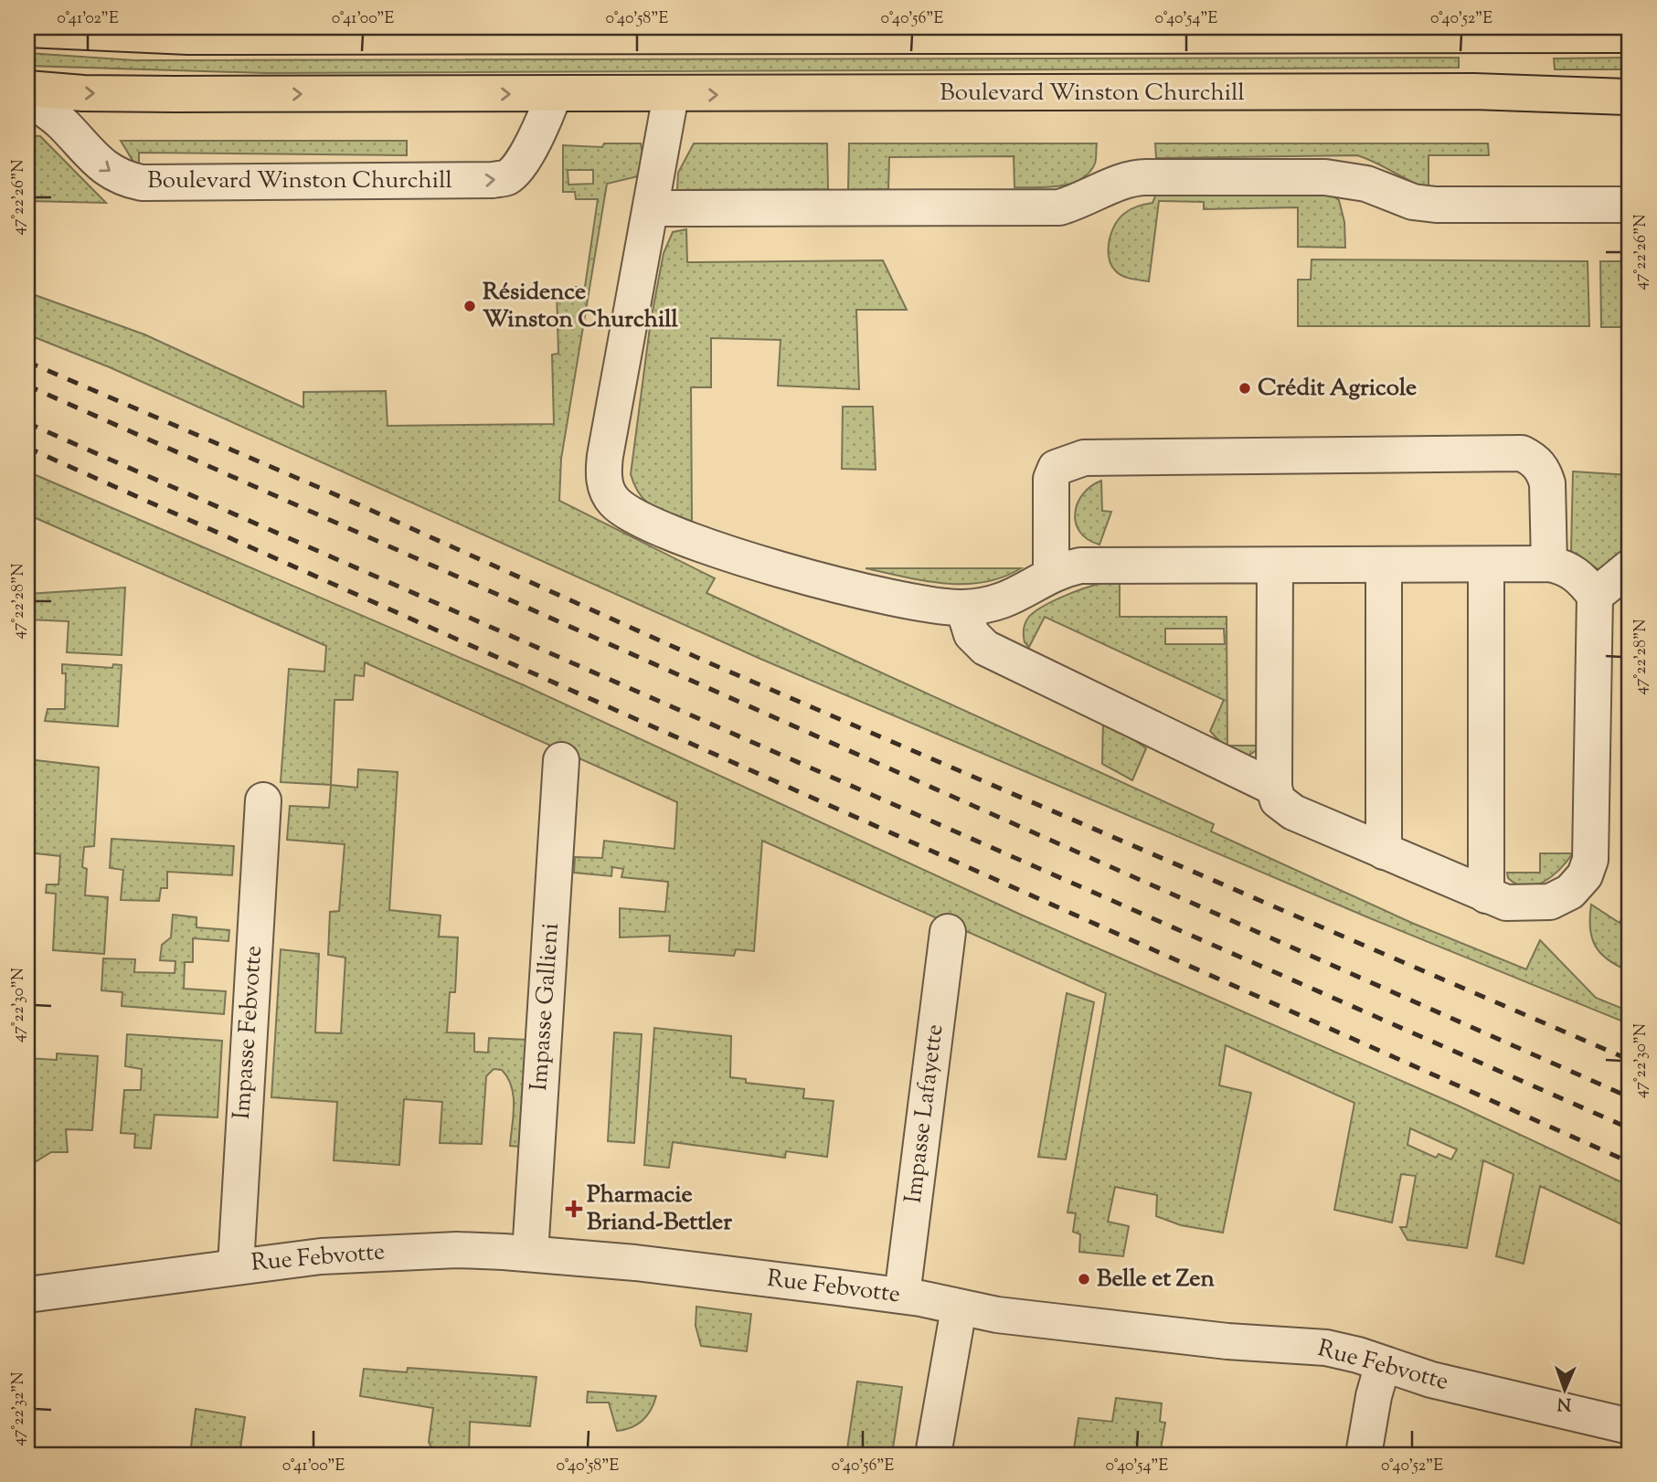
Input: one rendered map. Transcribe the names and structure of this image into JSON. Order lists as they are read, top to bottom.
{
  "streets": {
    "main road": ["Boulevard Winston Churchill"],
    "street": [
      "Impasse Gallieni",
      "Impasse Febvotte",
      "Impasse Lafayette",
      "Rue Febvotte"
    ]
  },
  "crossings": [
    ["Impasse Gallieni", "Rue Febvotte"],
    ["Impasse Febvotte", "Rue Febvotte"],
    ["Impasse Lafayette", "Rue Febvotte"]
  ],
  "places": {
    "other": ["Résidence Winston Churchill", "Crédit Agricole", "Belle et Zen"],
    "health": ["Pharmacie Briand-Bettler"]
  },
  "north": "bottom",
  "coordinates": [
    "0°41'02\"E",
    "0°41'00\"E",
    "0°40'58\"E",
    "0°40'56\"E",
    "0°40'54\"E",
    "0°40'52\"E",
    "47°22'26\"N",
    "47°22'28\"N",
    "47°22'30\"N",
    "47°22'32\"N"
  ]
}
